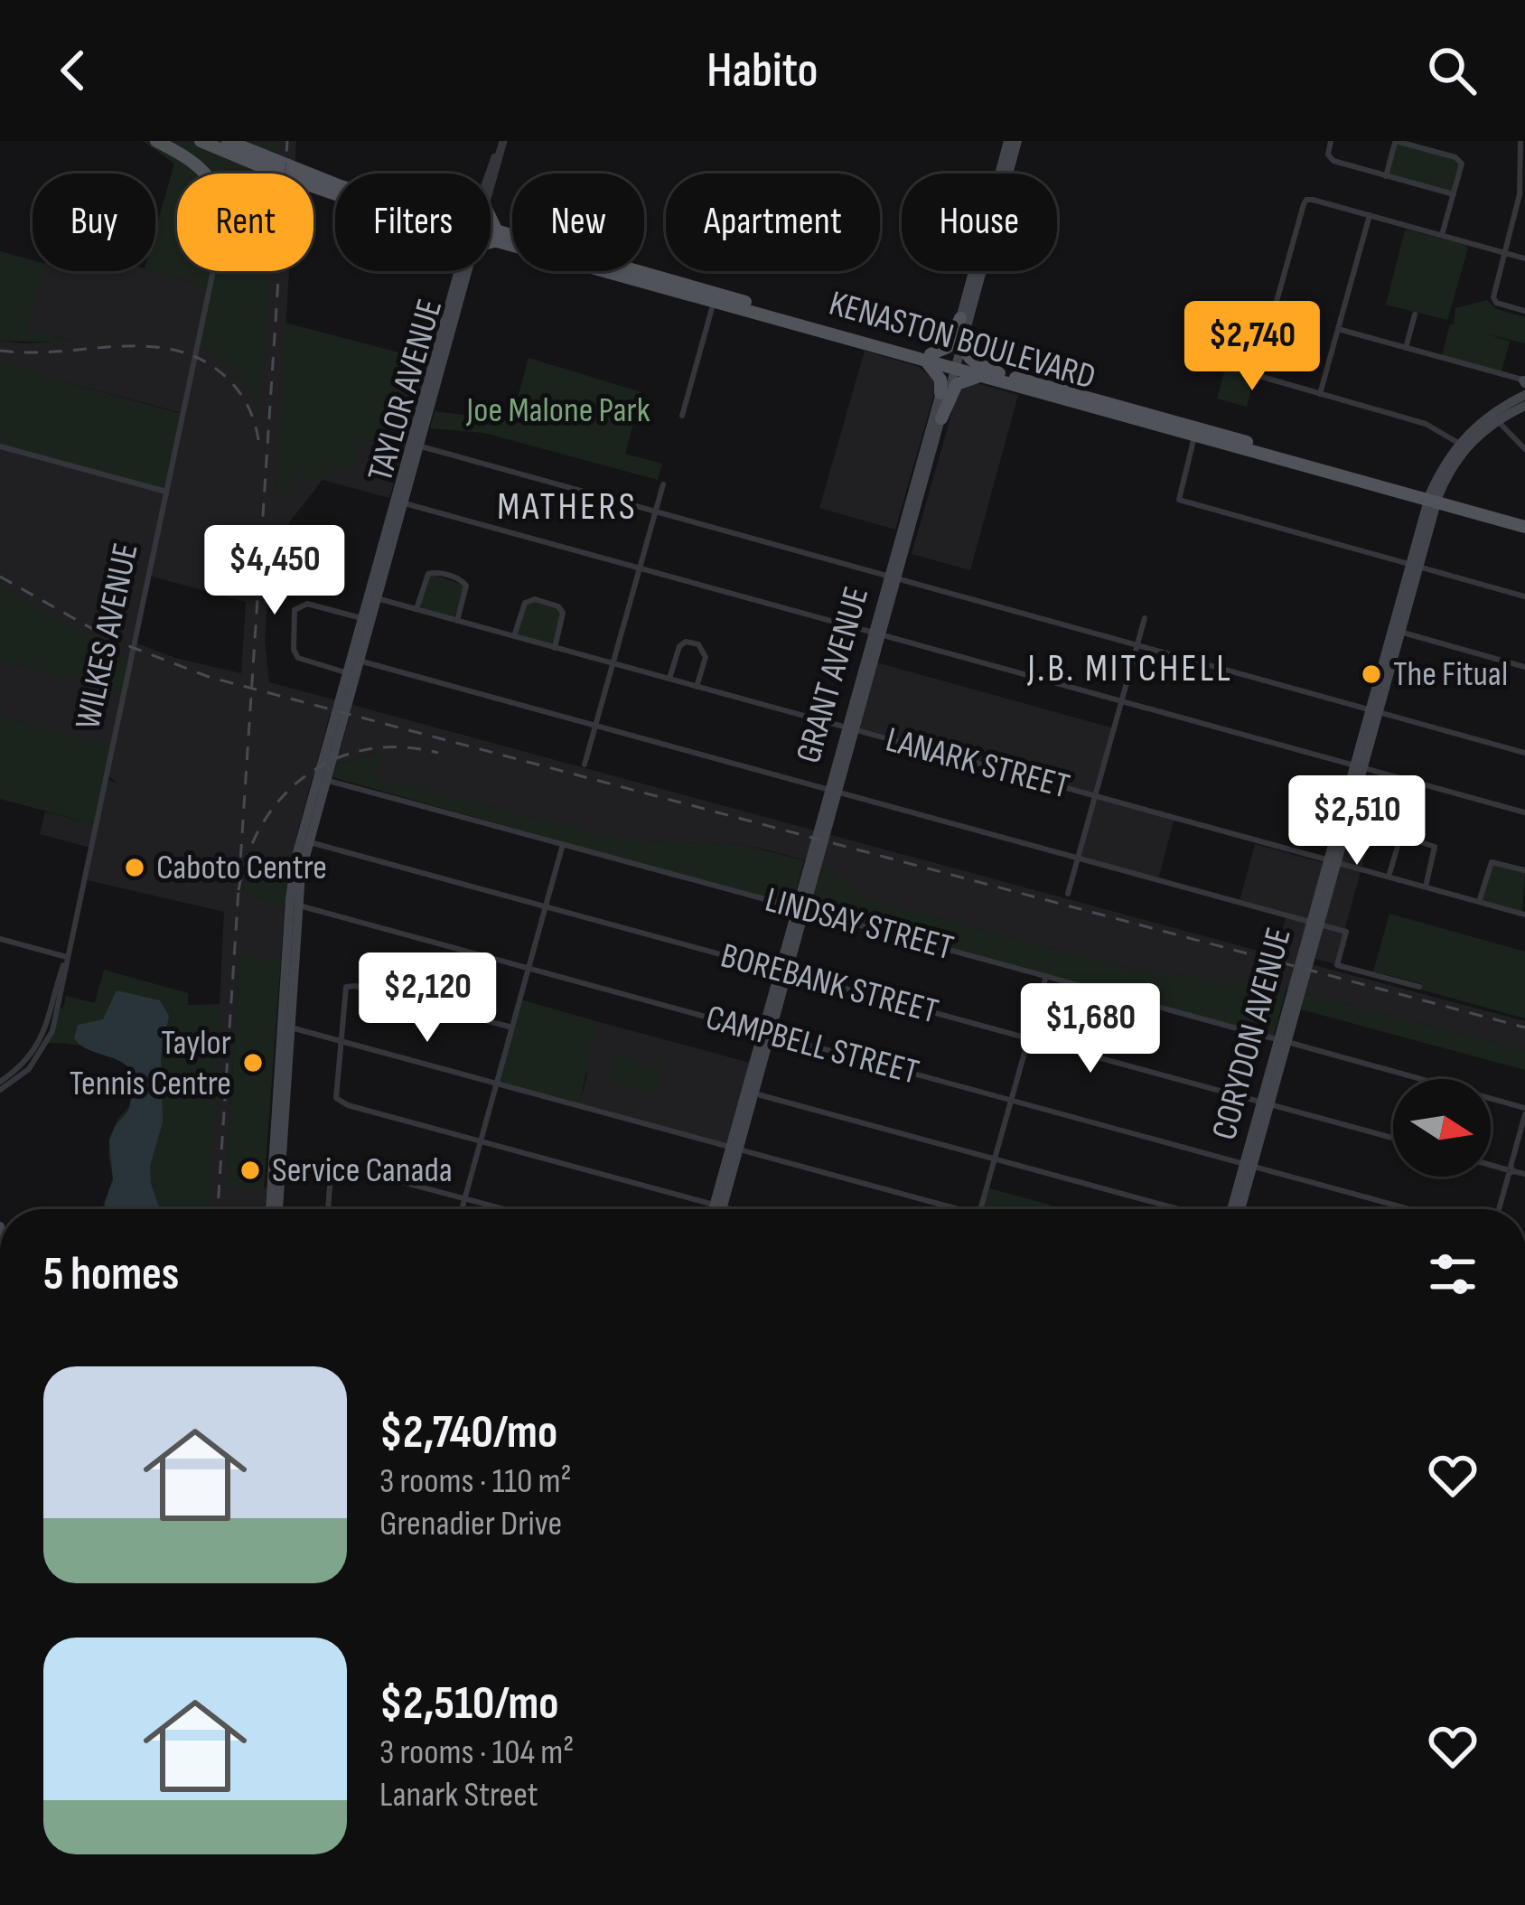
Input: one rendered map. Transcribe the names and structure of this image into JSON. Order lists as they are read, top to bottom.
{
  "streets": {
    "main road": [
      "KENASTON BOULEVARD",
      "TAYLOR AVENUE",
      "GRANT AVENUE",
      "CORYDON AVENUE"
    ],
    "street": [
      "WILKES AVENUE",
      "LANARK STREET",
      "LINDSAY STREET",
      "BOREBANK STREET",
      "CAMPBELL STREET"
    ]
  },
  "crossings": [
    ["KENASTON BOULEVARD", "GRANT AVENUE"],
    ["KENASTON BOULEVARD", "CORYDON AVENUE"],
    ["TAYLOR AVENUE", "LANARK STREET"],
    ["TAYLOR AVENUE", "LINDSAY STREET"],
    ["TAYLOR AVENUE", "BOREBANK STREET"],
    ["TAYLOR AVENUE", "CAMPBELL STREET"],
    ["GRANT AVENUE", "LANARK STREET"],
    ["GRANT AVENUE", "LINDSAY STREET"],
    ["GRANT AVENUE", "BOREBANK STREET"],
    ["GRANT AVENUE", "CAMPBELL STREET"],
    ["LANARK STREET", "CORYDON AVENUE"],
    ["LINDSAY STREET", "CORYDON AVENUE"],
    ["BOREBANK STREET", "CORYDON AVENUE"],
    ["CORYDON AVENUE", "CAMPBELL STREET"]
  ],
  "districts": ["MATHERS", "J.B. MITCHELL"],
  "parks": ["Joe Malone Park"],
  "places": [
    "The Fitual",
    "Caboto Centre",
    "Taylor Tennis Centre",
    "Service Canada"
  ],
  "north": "right",
  "page": {
    "header": "Habito",
    "chip": [
      "Buy",
      "Rent",
      "Filters",
      "New",
      "Apartment",
      "House"
    ],
    "price": [
      "$2,740",
      "$4,450",
      "$2,510",
      "$2,120",
      "$1,680"
    ],
    "heading": "5 homes",
    "list": [
      {
        "name": "$2,740/mo",
        "note": "3 rooms · 110 m² · Grenadier Drive"
      },
      {
        "name": "$2,510/mo",
        "note": "3 rooms · 104 m² · Lanark Street"
      }
    ]
  }
}
